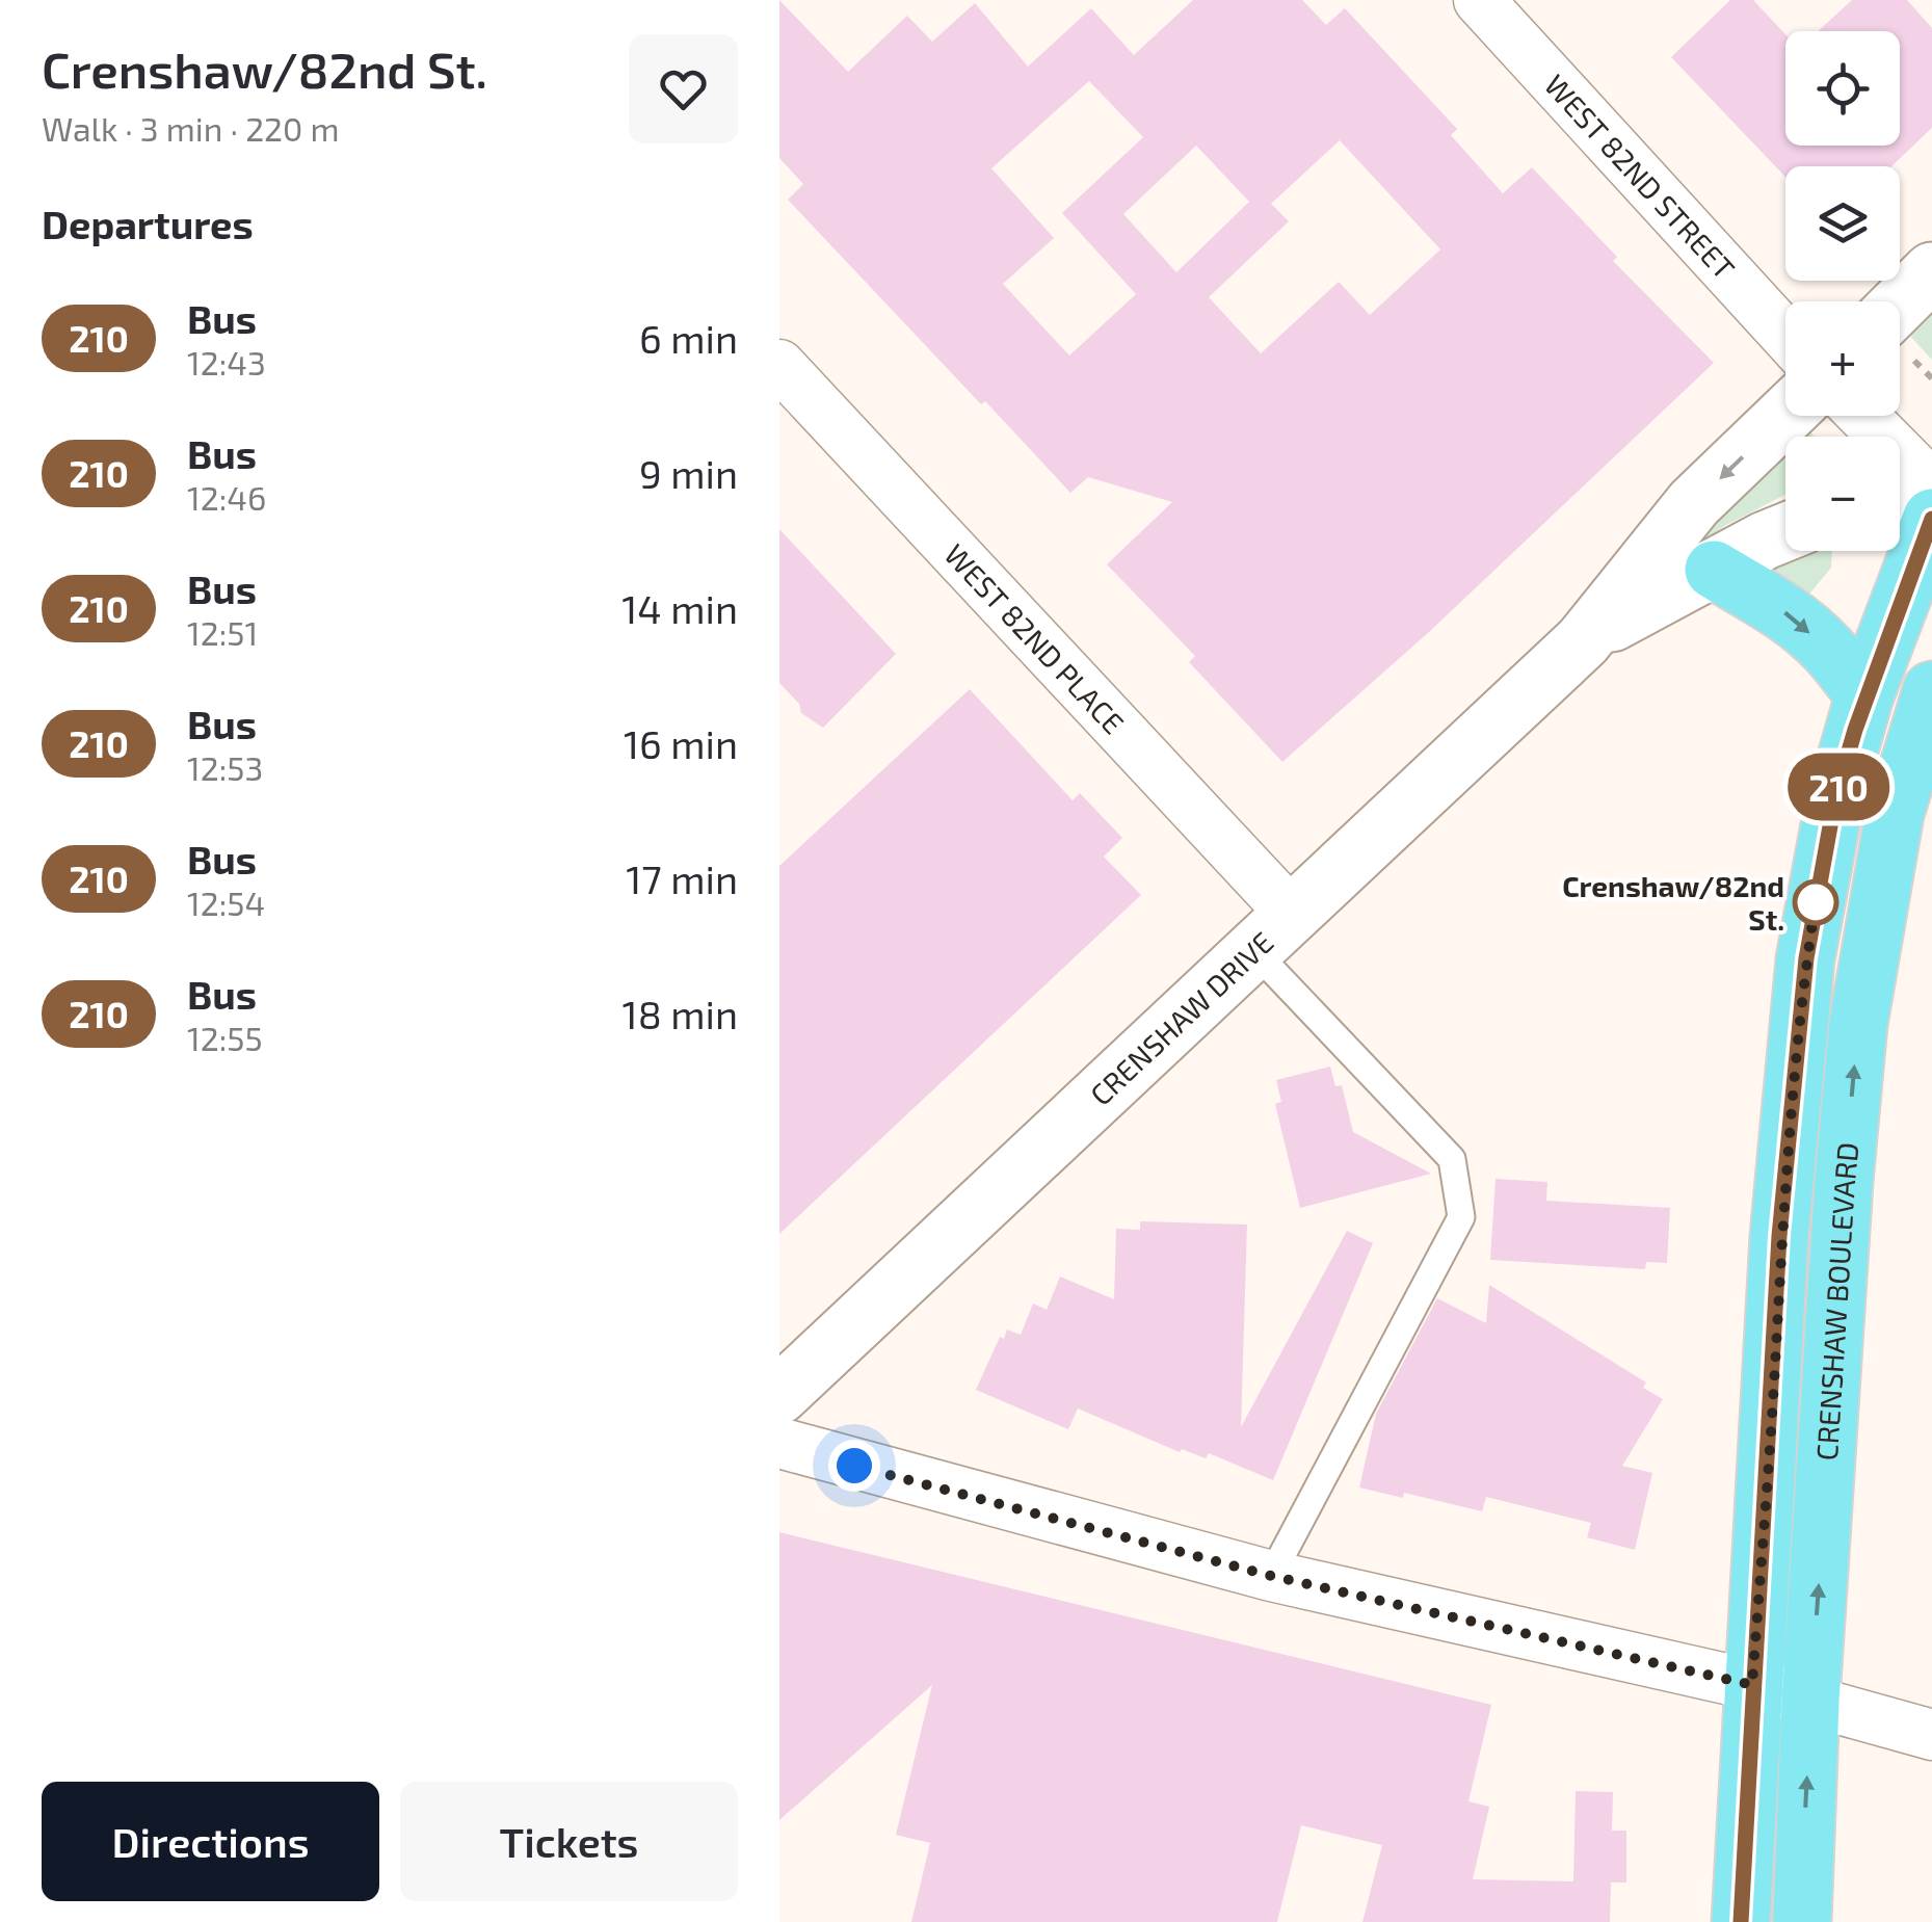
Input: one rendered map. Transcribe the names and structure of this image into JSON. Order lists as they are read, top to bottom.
{
  "streets": {
    "main road": ["CRENSHAW DRIVE", "CRENSHAW BOULEVARD"],
    "street": ["WEST 82ND STREET", "WEST 82ND PLACE"]
  },
  "crossings": [
    ["WEST 82ND PLACE", "CRENSHAW DRIVE"]
  ],
  "places": ["Crenshaw/82nd St."],
  "lines": ["bus line 210"],
  "page": {
    "heading": [
      ["Crenshaw/82nd St.", "Walk · 3 min · 220 m"],
      "Departures"
    ],
    "on_map": "210",
    "map_buttons": ["+", "−"],
    "list": [
      {
        "mark": "210",
        "name": "Bus",
        "note": "12:43",
        "value": "6 min"
      },
      {
        "mark": "210",
        "name": "Bus",
        "note": "12:46",
        "value": "9 min"
      },
      {
        "mark": "210",
        "name": "Bus",
        "note": "12:51",
        "value": "14 min"
      },
      {
        "mark": "210",
        "name": "Bus",
        "note": "12:53",
        "value": "16 min"
      },
      {
        "mark": "210",
        "name": "Bus",
        "note": "12:54",
        "value": "17 min"
      },
      {
        "mark": "210",
        "name": "Bus",
        "note": "12:55",
        "value": "18 min"
      }
    ],
    "buttons": ["Directions", "Tickets"]
  }
}
